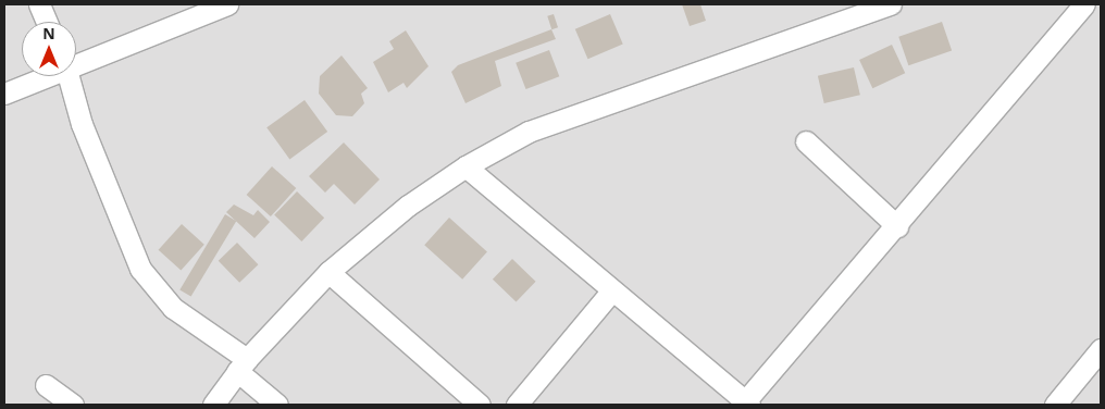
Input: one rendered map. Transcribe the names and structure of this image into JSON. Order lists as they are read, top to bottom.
{
  "north": "top"
}
